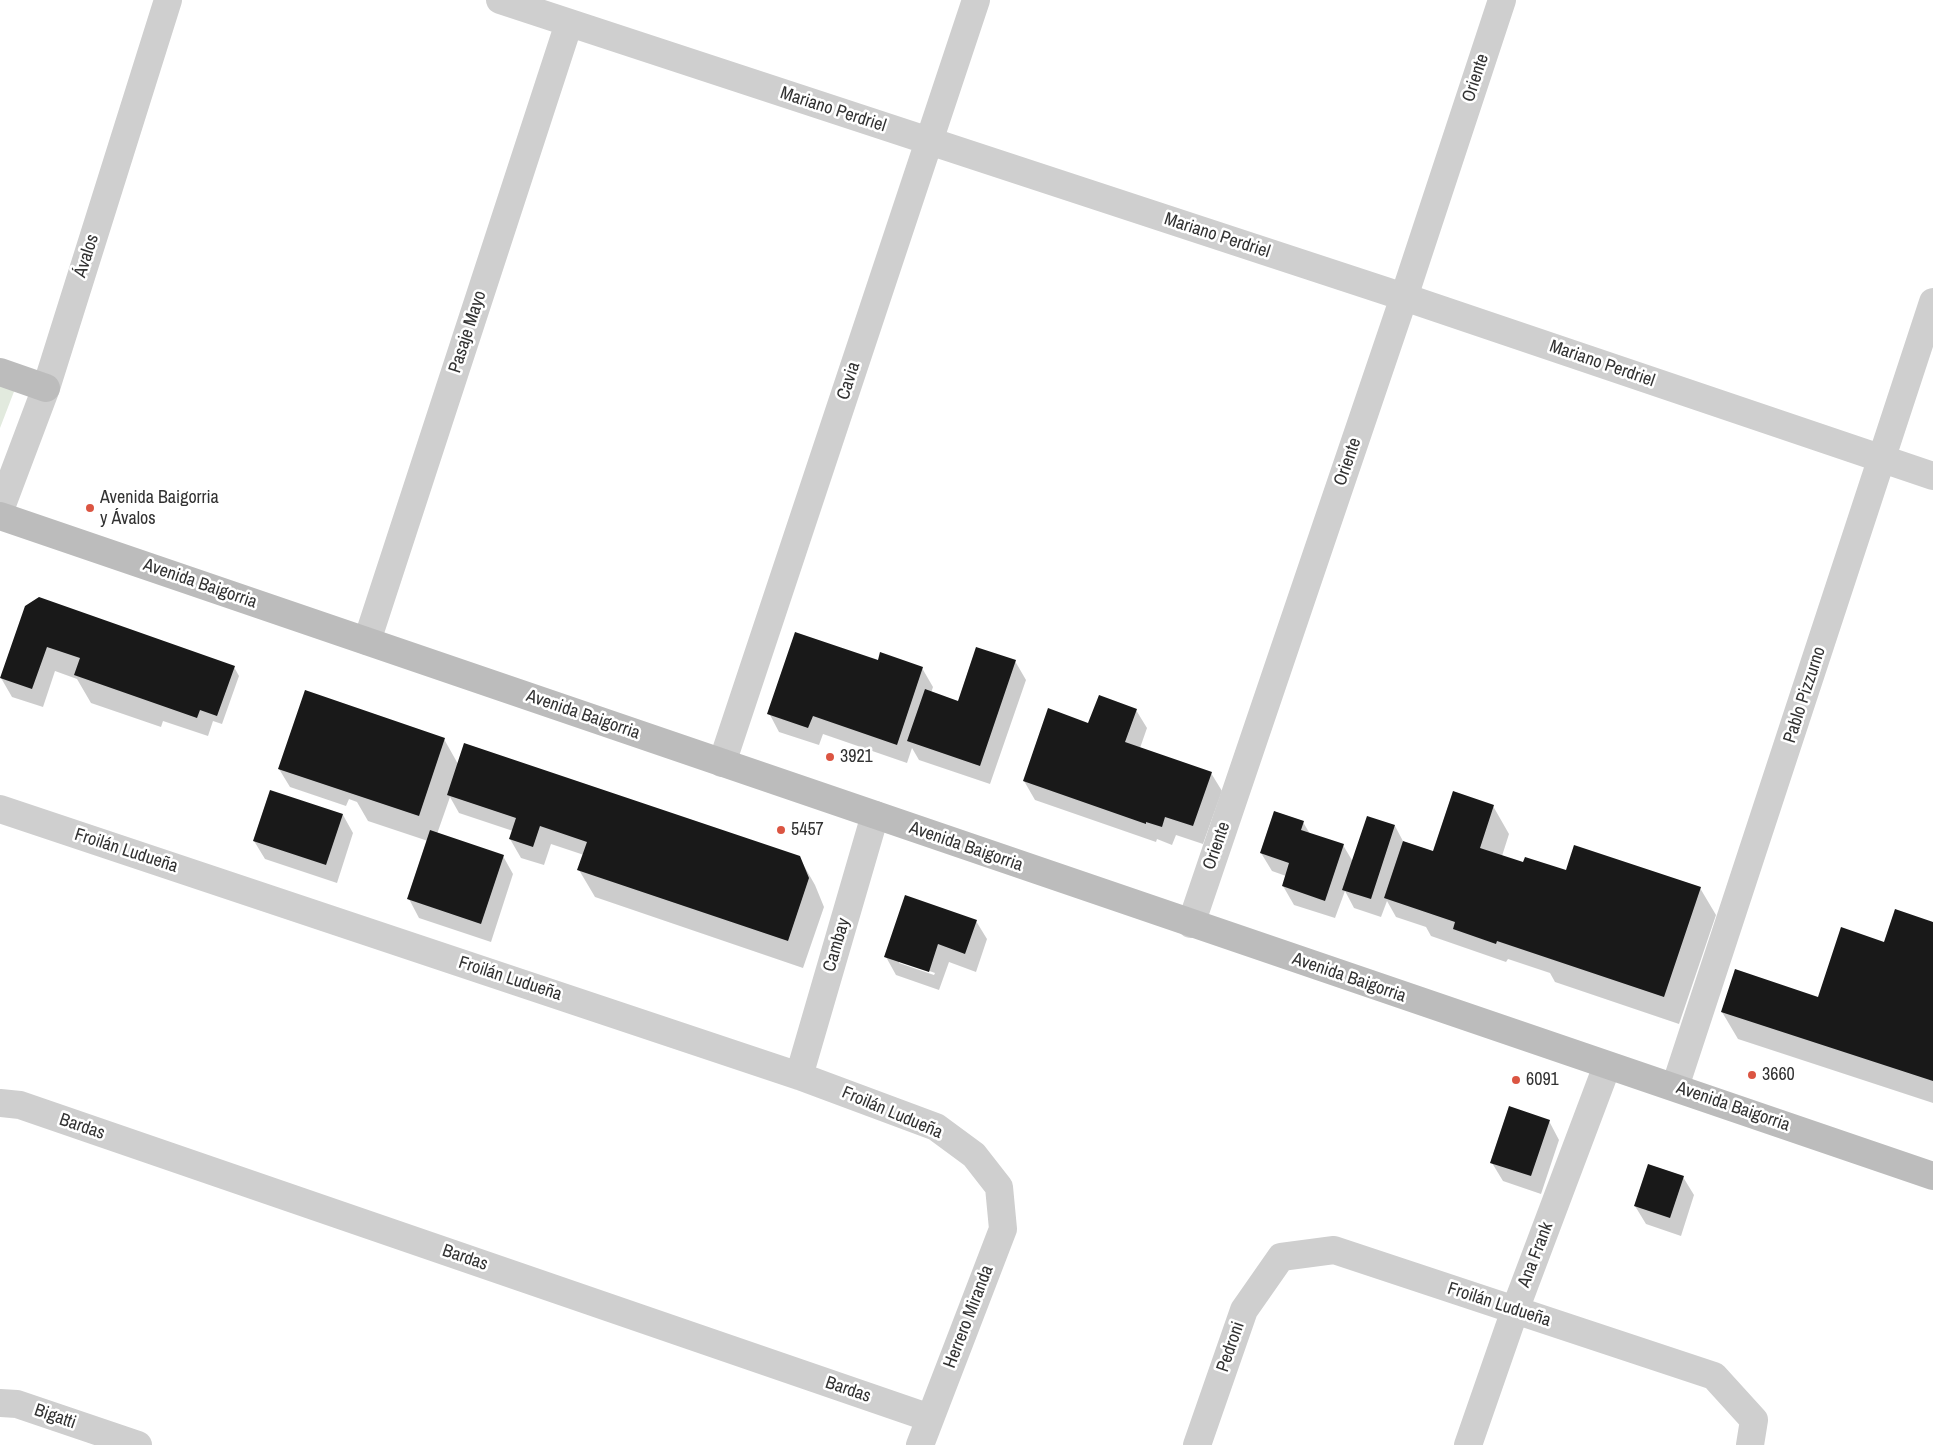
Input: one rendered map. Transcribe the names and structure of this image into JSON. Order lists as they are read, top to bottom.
{
  "streets": {
    "main road": ["Avenida Baigorria"],
    "street": [
      "Oriente",
      "Mariano Perdriel",
      "Ávalos",
      "Pasaje Mayo",
      "Cavia",
      "Pablo Pizzurno",
      "Froilán Ludueña",
      "Cambay",
      "Bardas",
      "Ana Frank",
      "Herrero Miranda",
      "Pedroni",
      "Bigatti"
    ]
  },
  "crossings": [
    ["Oriente", "Mariano Perdriel"],
    ["Oriente", "Avenida Baigorria"],
    ["Mariano Perdriel", "Pasaje Mayo"],
    ["Mariano Perdriel", "Cavia"],
    ["Mariano Perdriel", "Pablo Pizzurno"],
    ["Pasaje Mayo", "Avenida Baigorria"],
    ["Cavia", "Avenida Baigorria"],
    ["Avenida Baigorria", "Pablo Pizzurno"],
    ["Avenida Baigorria", "Cambay"],
    ["Avenida Baigorria", "Ana Frank"],
    ["Froilán Ludueña", "Cambay"],
    ["Froilán Ludueña", "Ana Frank"],
    ["Froilán Ludueña", "Herrero Miranda"],
    ["Froilán Ludueña", "Pedroni"],
    ["Bardas", "Herrero Miranda"]
  ],
  "places": [
    "Avenida Baigorria y Ávalos",
    "3921",
    "5457",
    "3660",
    "6091"
  ]
}
